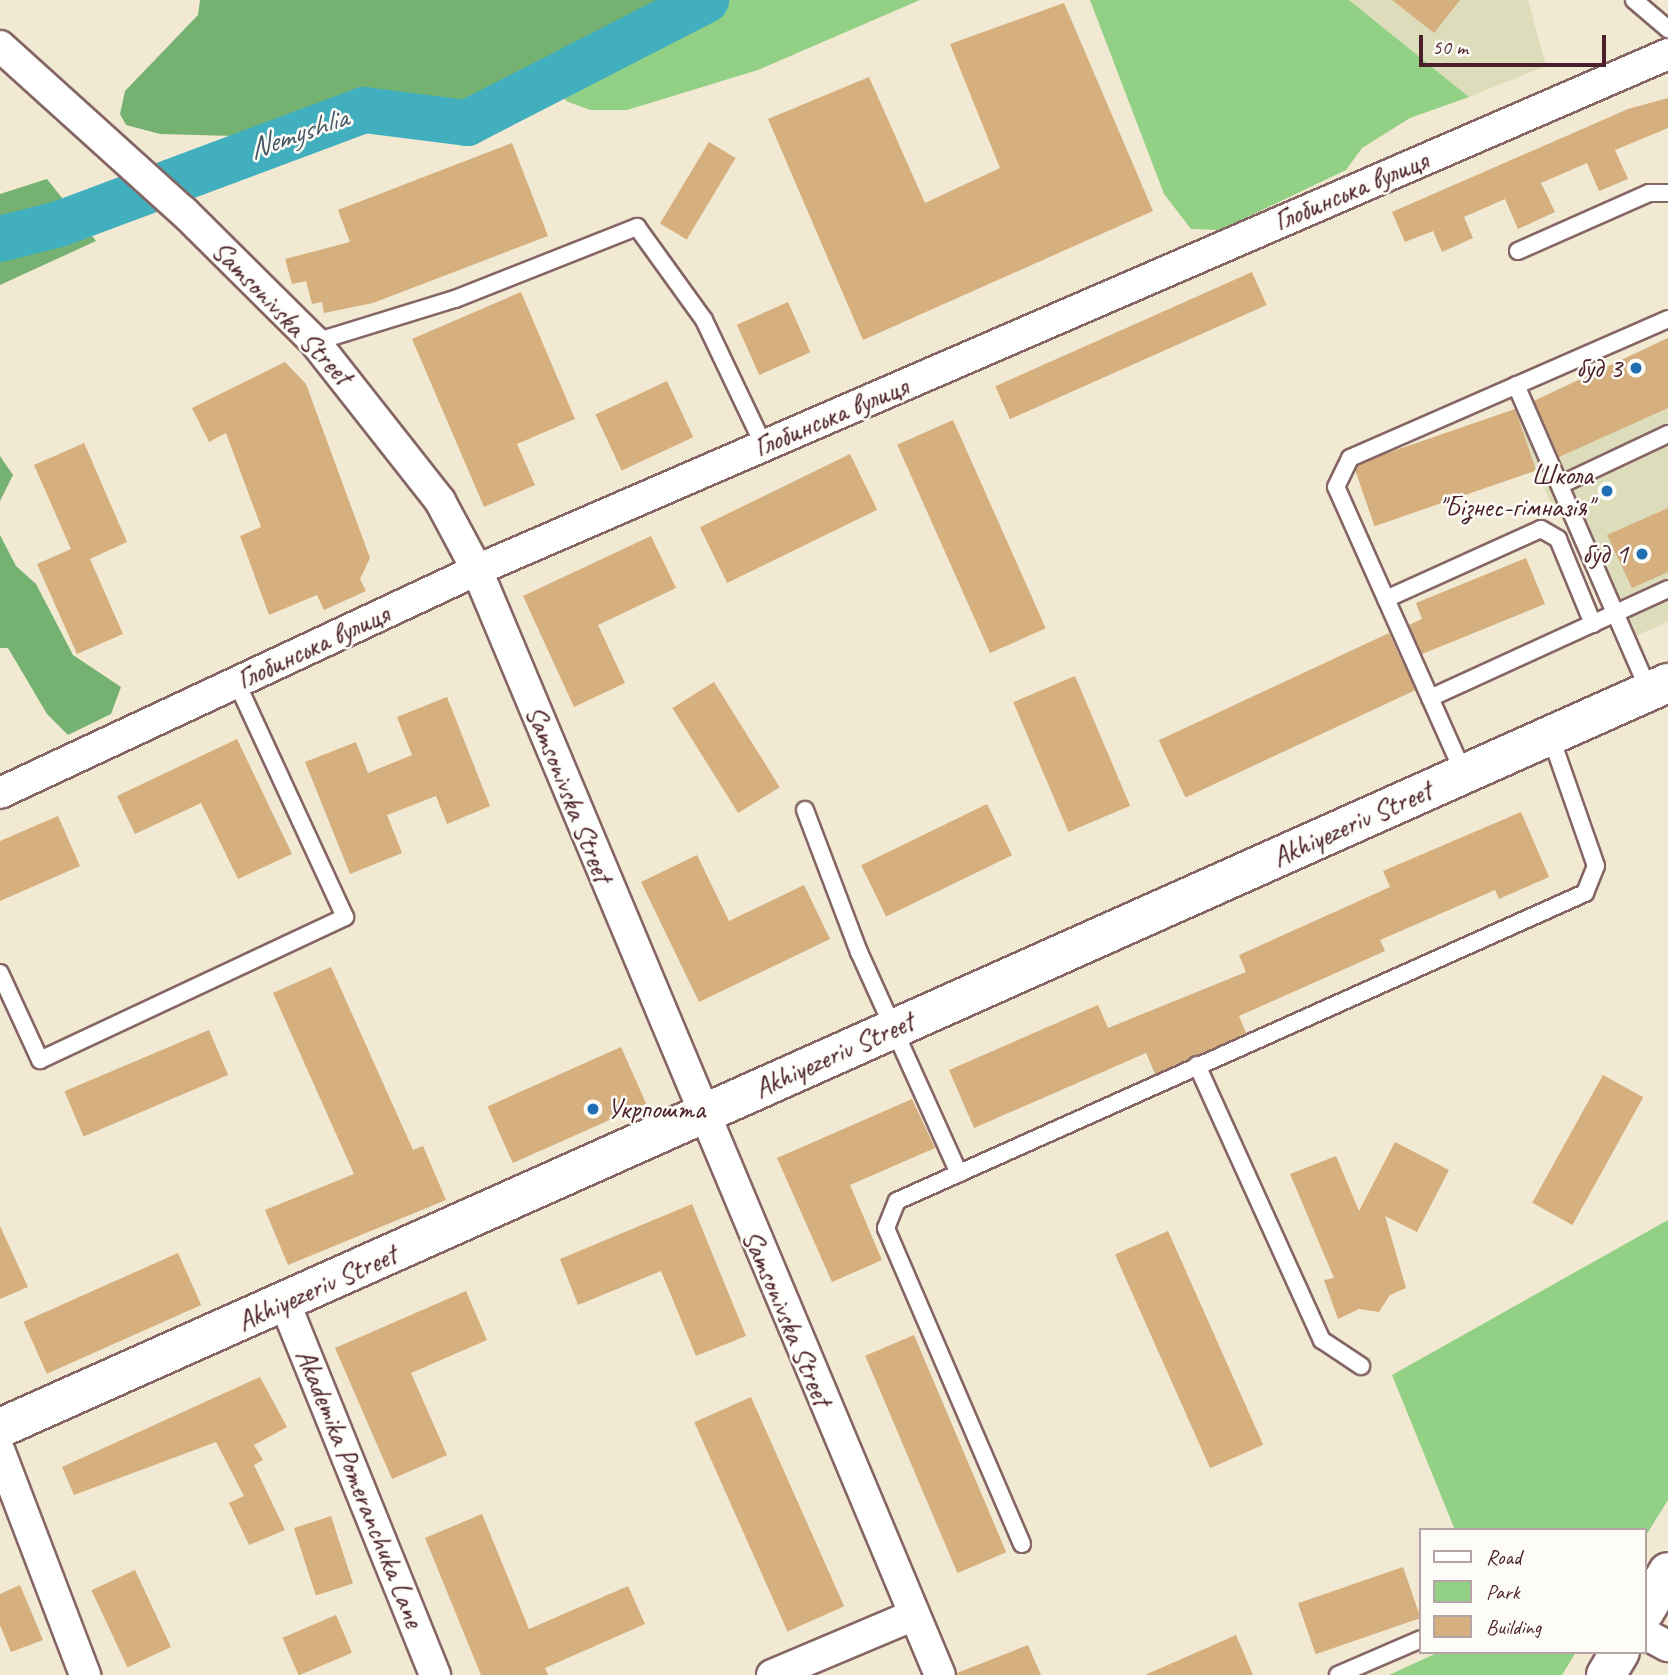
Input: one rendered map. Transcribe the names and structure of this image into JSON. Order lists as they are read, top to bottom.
{
  "streets": {
    "main road": ["Akhiyezeriv Street"],
    "street": ["Глобинська вулиця", "Samsonivska Street", "Akademika Pomeranchuka Lane"]
  },
  "crossings": [
    ["Глобинська вулиця", "Samsonivska Street"],
    ["Samsonivska Street", "Akhiyezeriv Street"],
    ["Akhiyezeriv Street", "Akademika Pomeranchuka Lane"]
  ],
  "water": ["Nemyshlia"],
  "places": [
    "буд 3",
    "Школа \"Бізнес-гімназія\"",
    "буд 1",
    "Укрпошта"
  ],
  "legend": ["Road", "Park", "Building"],
  "scale_bar": "50 m"
}
